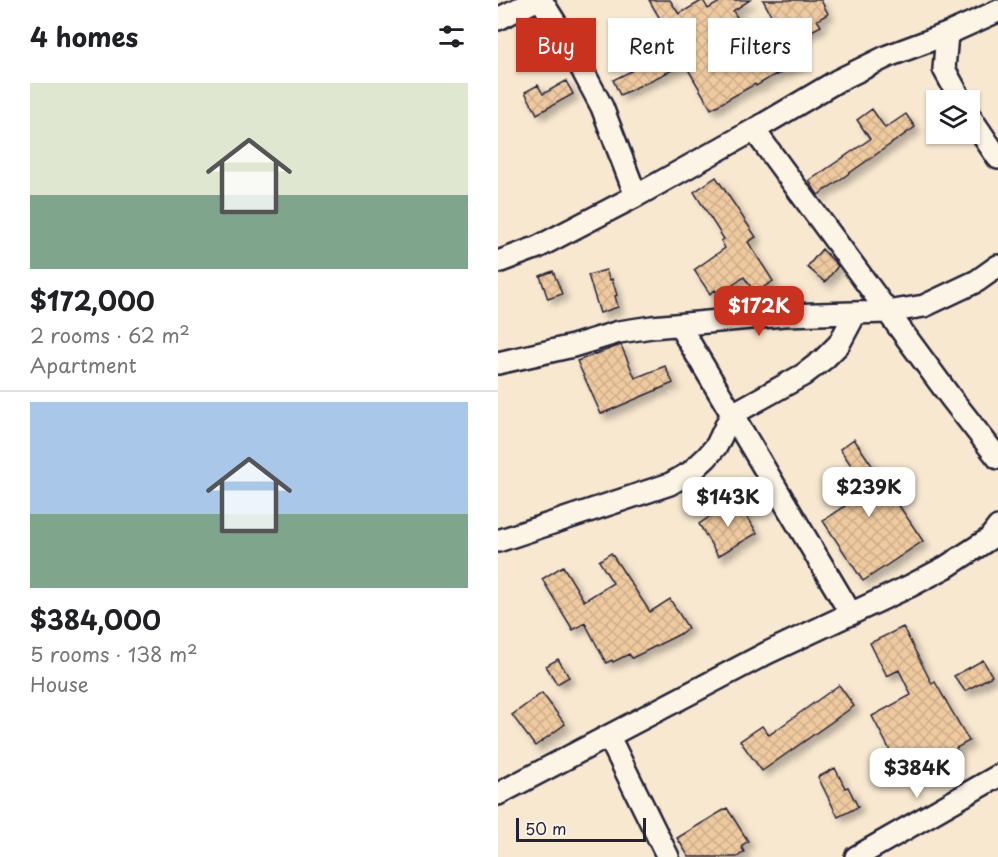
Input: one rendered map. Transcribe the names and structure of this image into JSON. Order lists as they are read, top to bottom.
{
  "scale_bar": "50 m",
  "page": {
    "heading": "4 homes",
    "chip": ["Buy", "Rent", "Filters"],
    "list": [
      {
        "name": "$172,000",
        "note": "2 rooms · 62 m² · Apartment"
      },
      {
        "name": "$384,000",
        "note": "5 rooms · 138 m² · House"
      }
    ],
    "price": [
      "$172K",
      "$239K",
      "$143K",
      "$384K"
    ],
    "scale": "50 m"
  }
}
